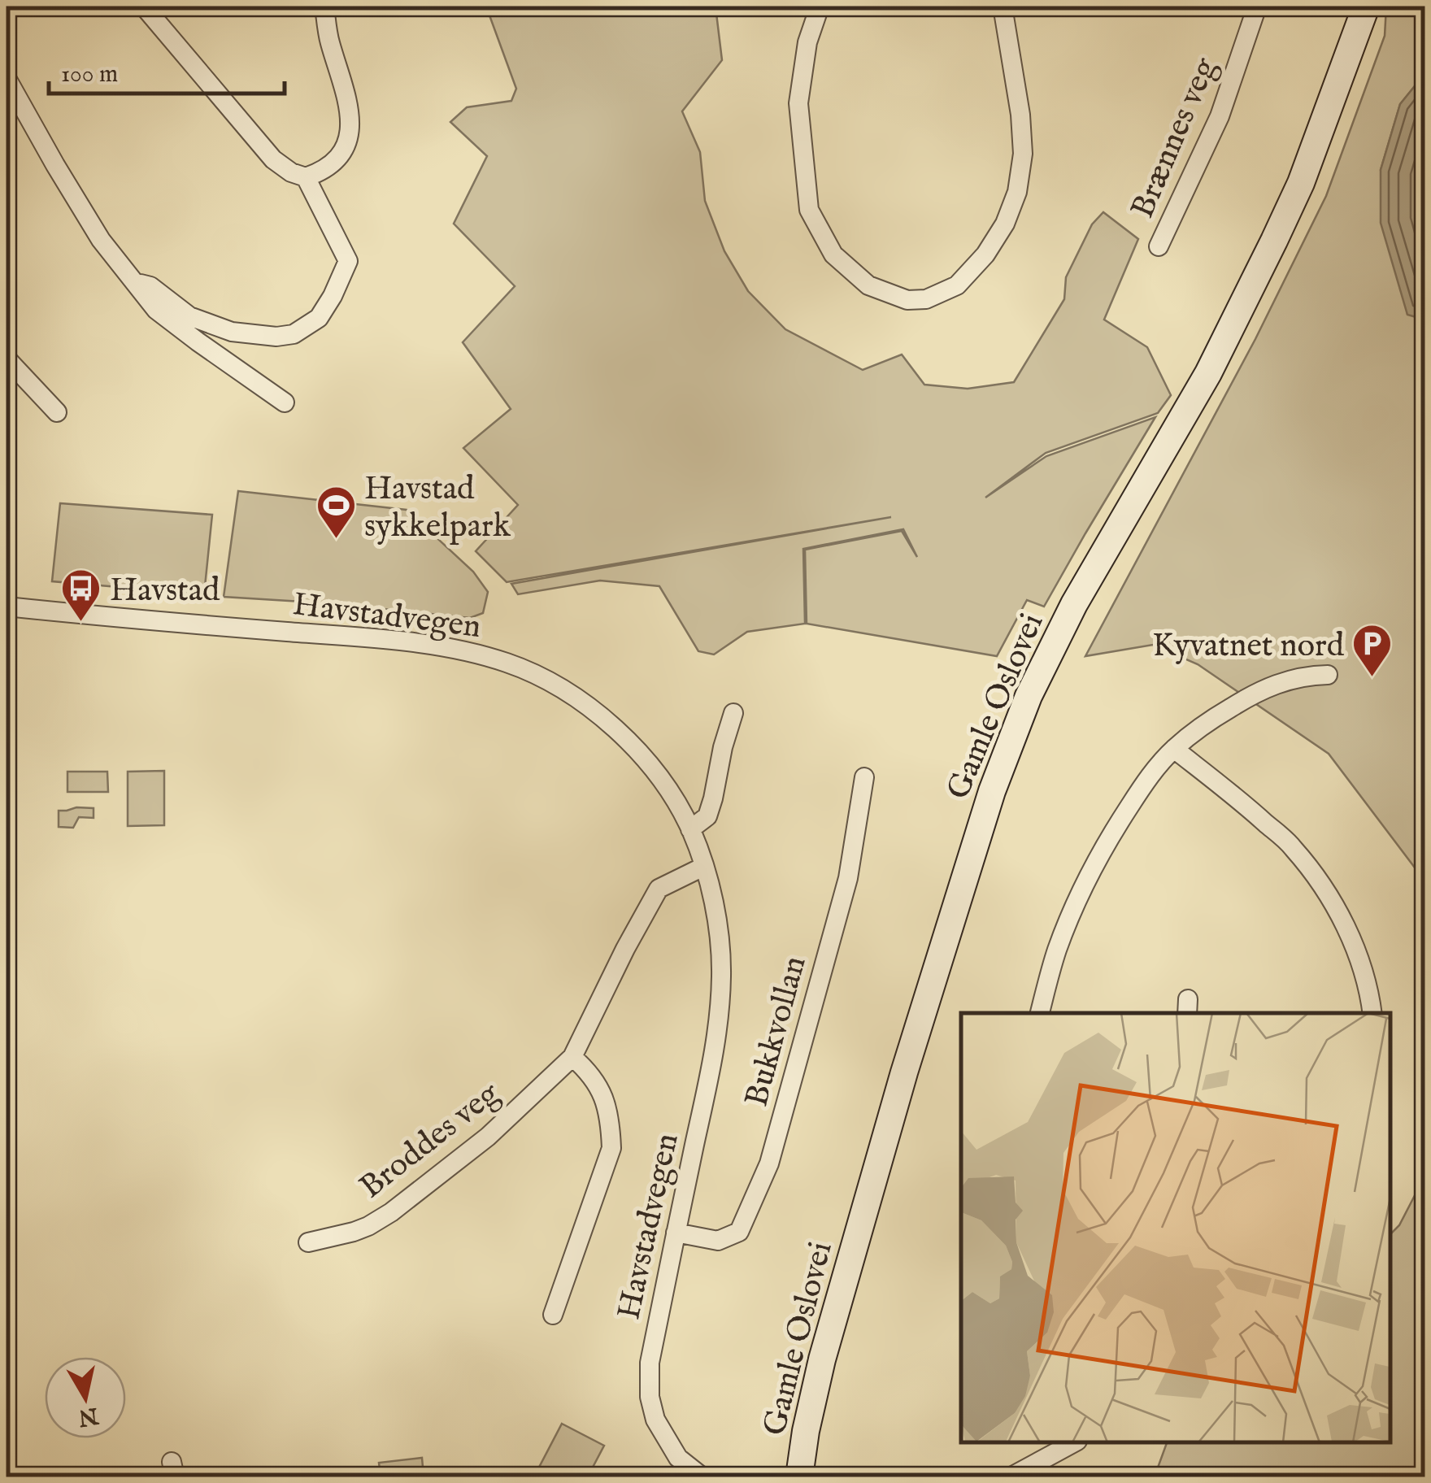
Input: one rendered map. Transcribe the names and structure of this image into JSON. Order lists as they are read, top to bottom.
{
  "streets": {
    "street": [
      "Brænnes veg",
      "Havstadvegen",
      "Gamle Oslovei",
      "Bukkvollan",
      "Broddes veg"
    ]
  },
  "crossings": [
    ["Havstadvegen", "Bukkvollan"],
    ["Havstadvegen", "Broddes veg"]
  ],
  "places": {
    "sports": ["Havstad sykkelpark"],
    "bus stop": ["Havstad"],
    "parking": ["Kyvatnet nord"]
  },
  "scale_bar": "100 m",
  "north": "bottom"
}
